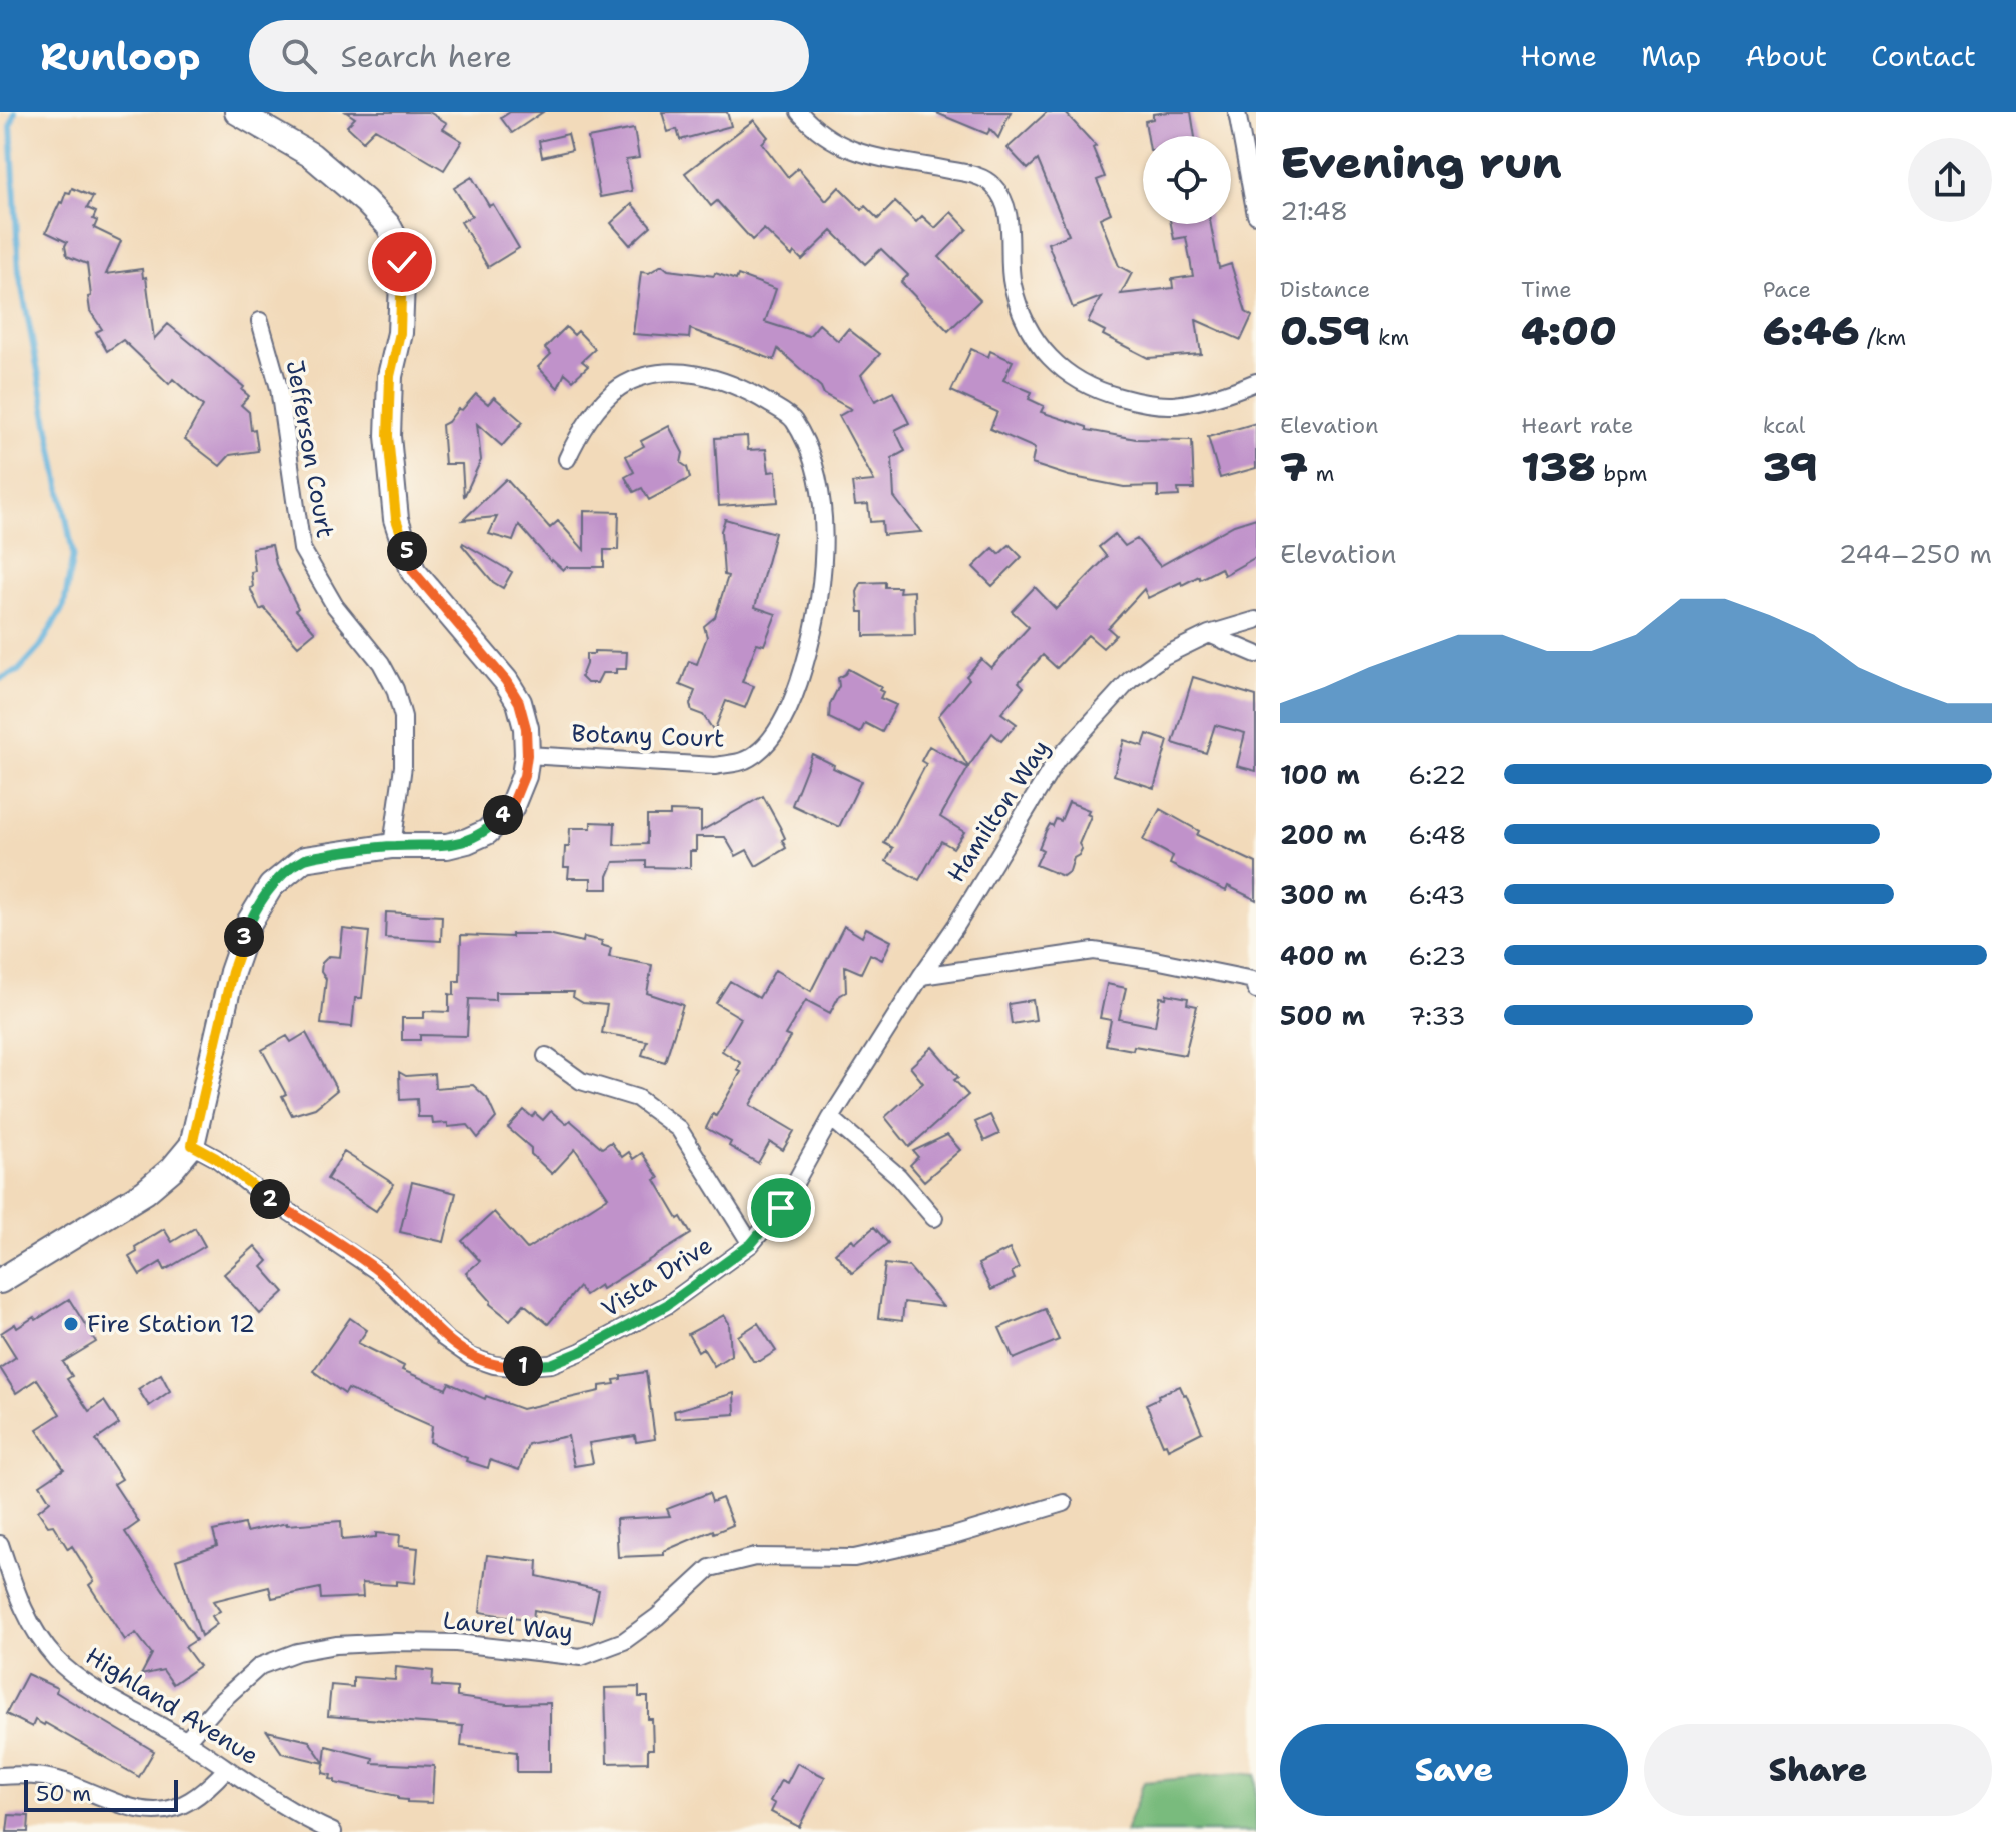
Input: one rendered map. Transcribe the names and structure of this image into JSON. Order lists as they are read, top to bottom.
{
  "streets": {
    "street": [
      "Jefferson Court",
      "Botany Court",
      "Hamilton Way",
      "Vista Drive",
      "Laurel Way",
      "Highland Avenue"
    ]
  },
  "crossings": [
    ["Hamilton Way", "Vista Drive"],
    ["Laurel Way", "Highland Avenue"]
  ],
  "places": ["Fire Station 12"],
  "scale_bar": "50 m",
  "page": {
    "header": "Runloop",
    "search": "Search here",
    "nav": [
      "Home",
      "Map",
      "About",
      "Contact"
    ],
    "heading": ["Evening run", "21:48"],
    "stats": [
      ["Distance", "0.59 km"],
      ["Time", "4:00"],
      ["Pace", "6:46 /km"],
      ["Elevation", "7 m"],
      ["Heart rate", "138 bpm"],
      ["kcal", "39"]
    ],
    "chart": ["Elevation", "244–250 m"],
    "pins": [
      "5",
      "4",
      "3",
      "2",
      "1"
    ],
    "list": [
      {
        "name": "100 m",
        "note": "6:22"
      },
      {
        "name": "200 m",
        "note": "6:48"
      },
      {
        "name": "300 m",
        "note": "6:43"
      },
      {
        "name": "400 m",
        "note": "6:23"
      },
      {
        "name": "500 m",
        "note": "7:33"
      }
    ],
    "buttons": ["Save", "Share"],
    "scale": "50 m"
  }
}
